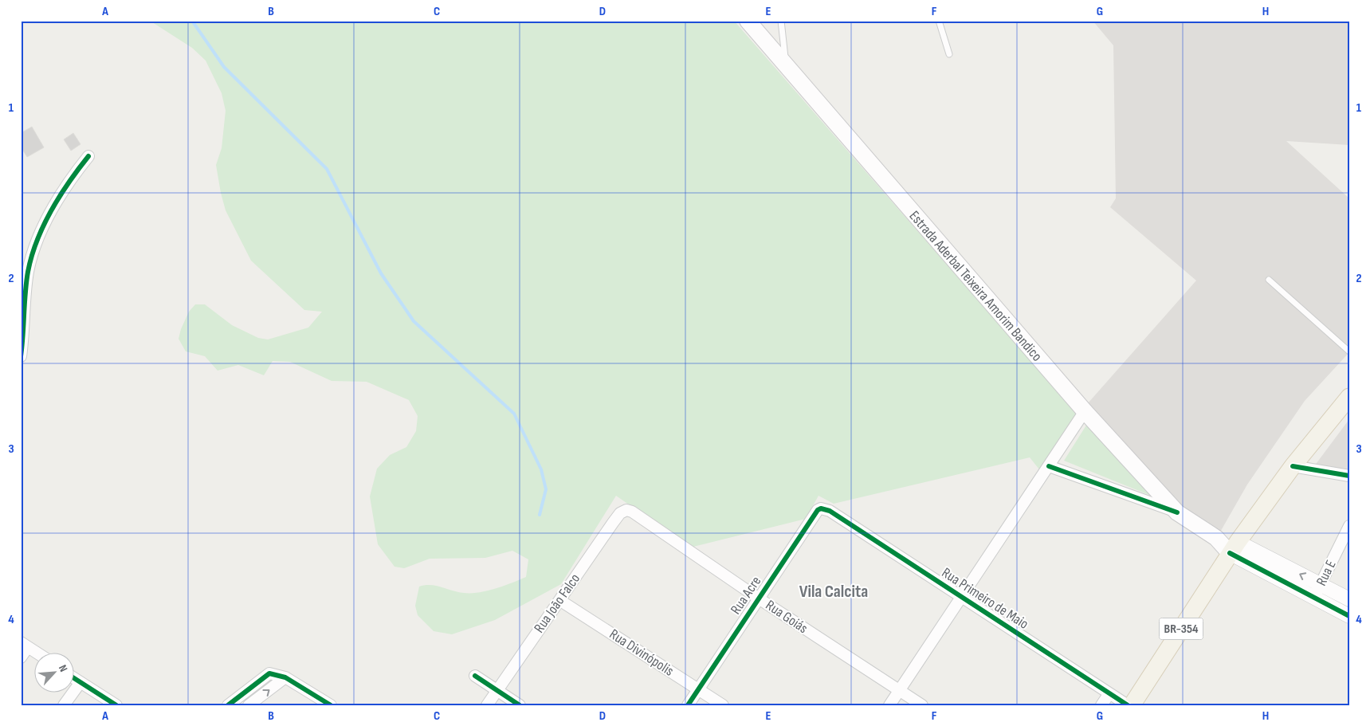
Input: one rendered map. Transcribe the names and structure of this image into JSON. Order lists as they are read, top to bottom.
{
  "streets": {
    "main road": ["Estrada Aderbal Teixeira Amorim Bandico", "BR-354"],
    "street": [
      "Rua E",
      "Rua Acre",
      "Rua Primeiro de Maio",
      "Rua João Falco",
      "Rua Goiás",
      "Rua Divinópolis"
    ]
  },
  "crossings": [
    ["Estrada Aderbal Teixeira Amorim Bandico", "BR-354"],
    ["Rua Acre", "Rua Primeiro de Maio"],
    ["Rua Acre", "Rua Goiás"],
    ["Rua Acre", "Rua Divinópolis"],
    ["Rua João Falco", "Rua Goiás"],
    ["Rua João Falco", "Rua Divinópolis"]
  ],
  "districts": ["Vila Calcita"],
  "north": "top right",
  "grid": {
    "columns": [
      "A",
      "B",
      "C",
      "D",
      "E",
      "F",
      "G",
      "H"
    ],
    "rows": [
      "1",
      "2",
      "3",
      "4"
    ]
  }
}
